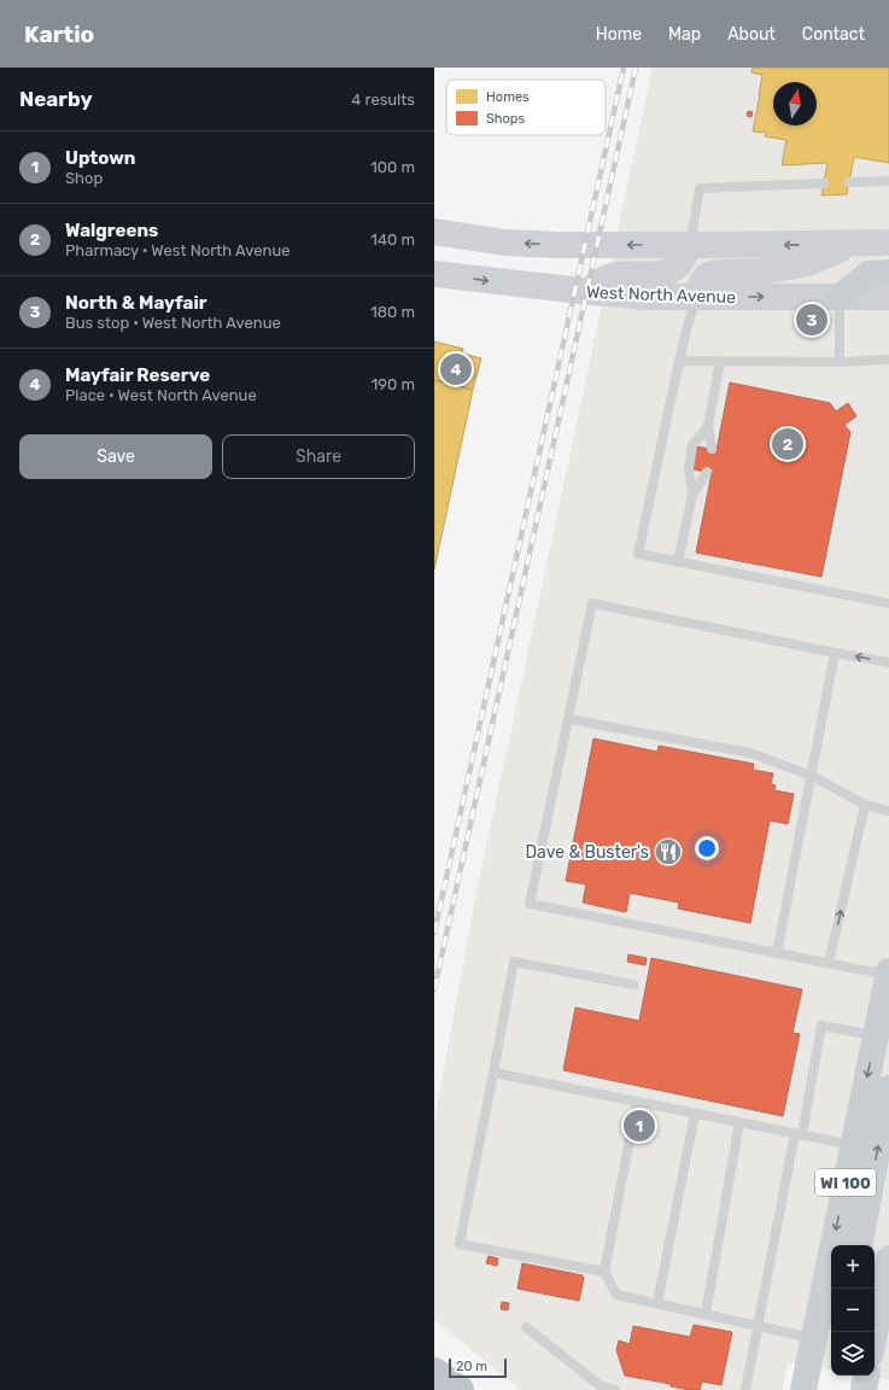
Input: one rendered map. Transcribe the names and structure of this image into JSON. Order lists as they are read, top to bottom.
{
  "streets": {
    "main road": ["West North Avenue", "WI 100"]
  },
  "places": {
    "restaurant": ["Dave & Buster's"]
  },
  "legend": ["Homes", "Shops"],
  "scale_bar": "20 m",
  "north": "top",
  "page": {
    "header": "Kartio",
    "nav": [
      "Home",
      "Map",
      "About",
      "Contact"
    ],
    "heading": ["Nearby", "4 results"],
    "list": [
      {
        "mark": "1",
        "name": "Uptown",
        "note": "Shop",
        "value": "100 m"
      },
      {
        "mark": "2",
        "name": "Walgreens",
        "note": "Pharmacy · West North Avenue",
        "value": "140 m"
      },
      {
        "mark": "3",
        "name": "North & Mayfair",
        "note": "Bus stop · West North Avenue",
        "value": "180 m"
      },
      {
        "mark": "4",
        "name": "Mayfair Reserve",
        "note": "Place · West North Avenue",
        "value": "190 m"
      }
    ],
    "pins": [
      "3",
      "4",
      "2",
      "1"
    ],
    "buttons": ["Save", "Share"],
    "map_buttons": ["+", "−"],
    "scale": "20 m"
  }
}
